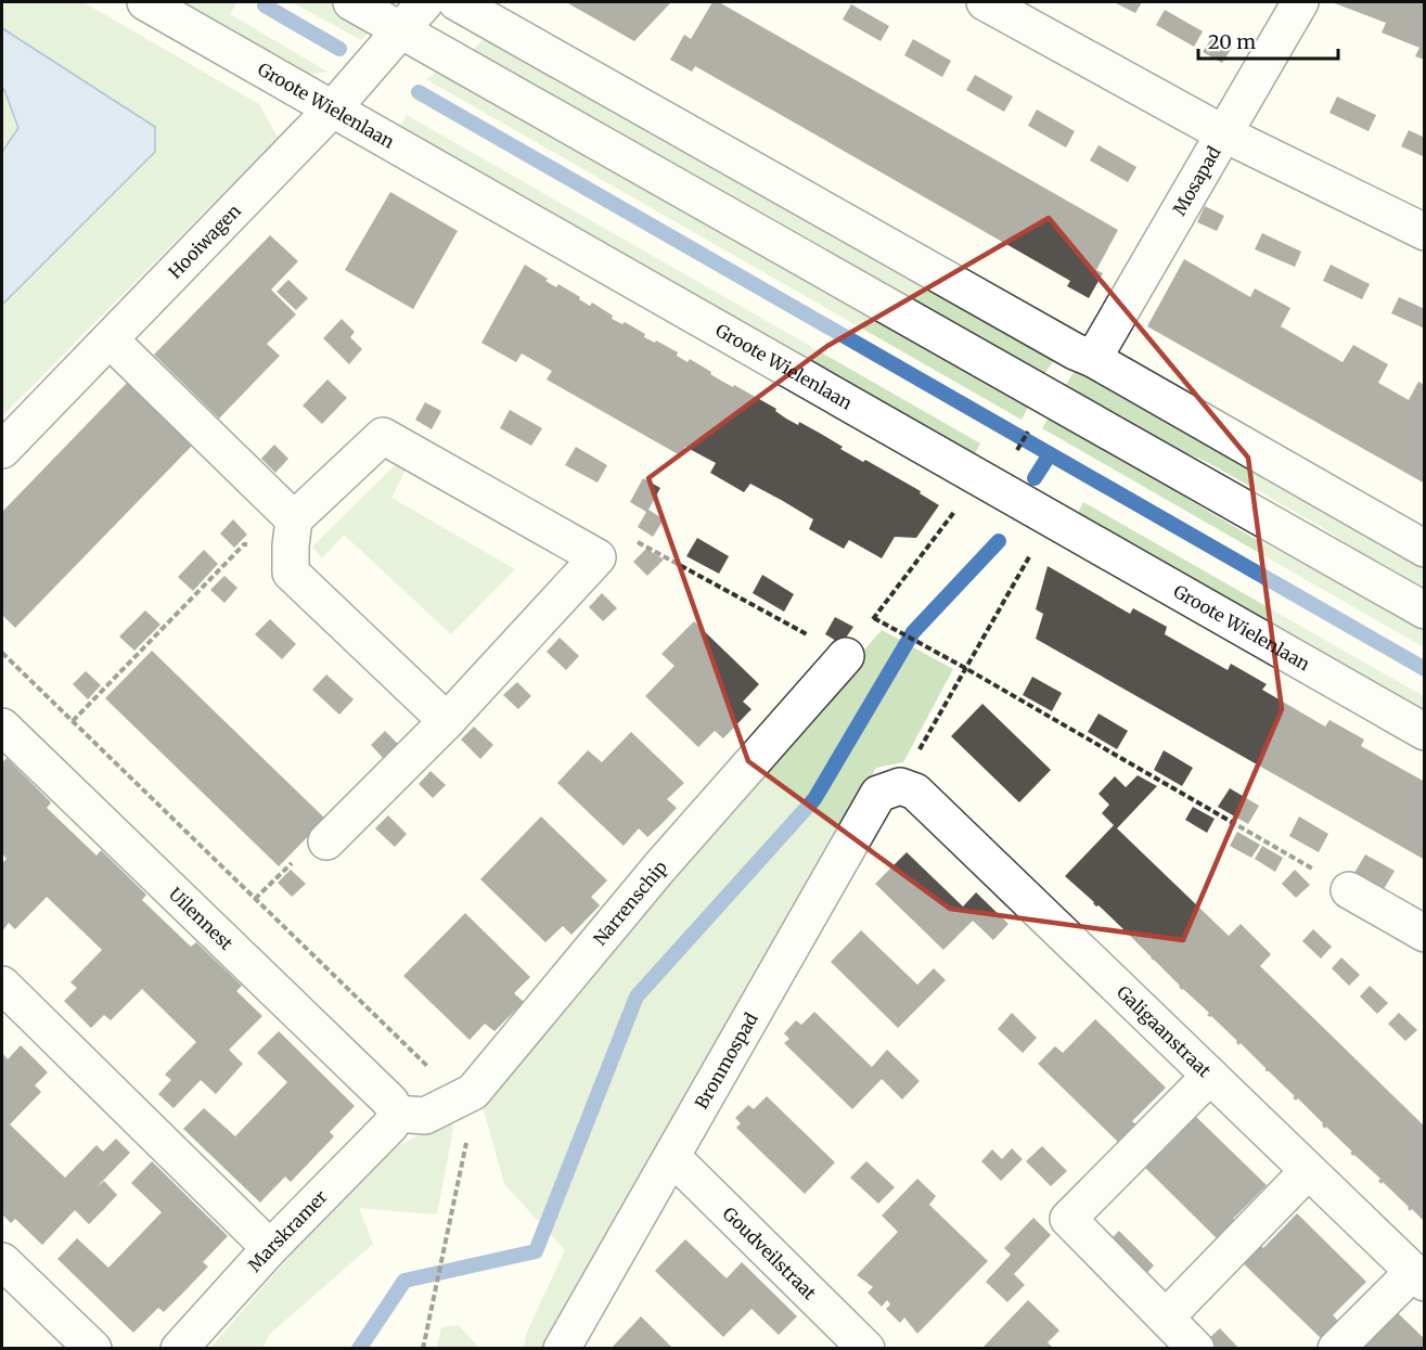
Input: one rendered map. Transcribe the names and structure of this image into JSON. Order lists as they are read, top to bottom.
{
  "streets": {
    "street": [
      "Groote Wielenlaan",
      "Mosapad",
      "Hooiwagen",
      "Narrenschip",
      "Uilennest",
      "Galigaanstraat",
      "Bronmospad",
      "Marskramer",
      "Goudveilstraat"
    ]
  },
  "crossings": [
    ["Groote Wielenlaan", "Hooiwagen"],
    ["Narrenschip", "Uilennest"],
    ["Narrenschip", "Marskramer"],
    ["Uilennest", "Marskramer"],
    ["Galigaanstraat", "Bronmospad"],
    ["Bronmospad", "Goudveilstraat"]
  ],
  "scale_bar": "20 m"
}
